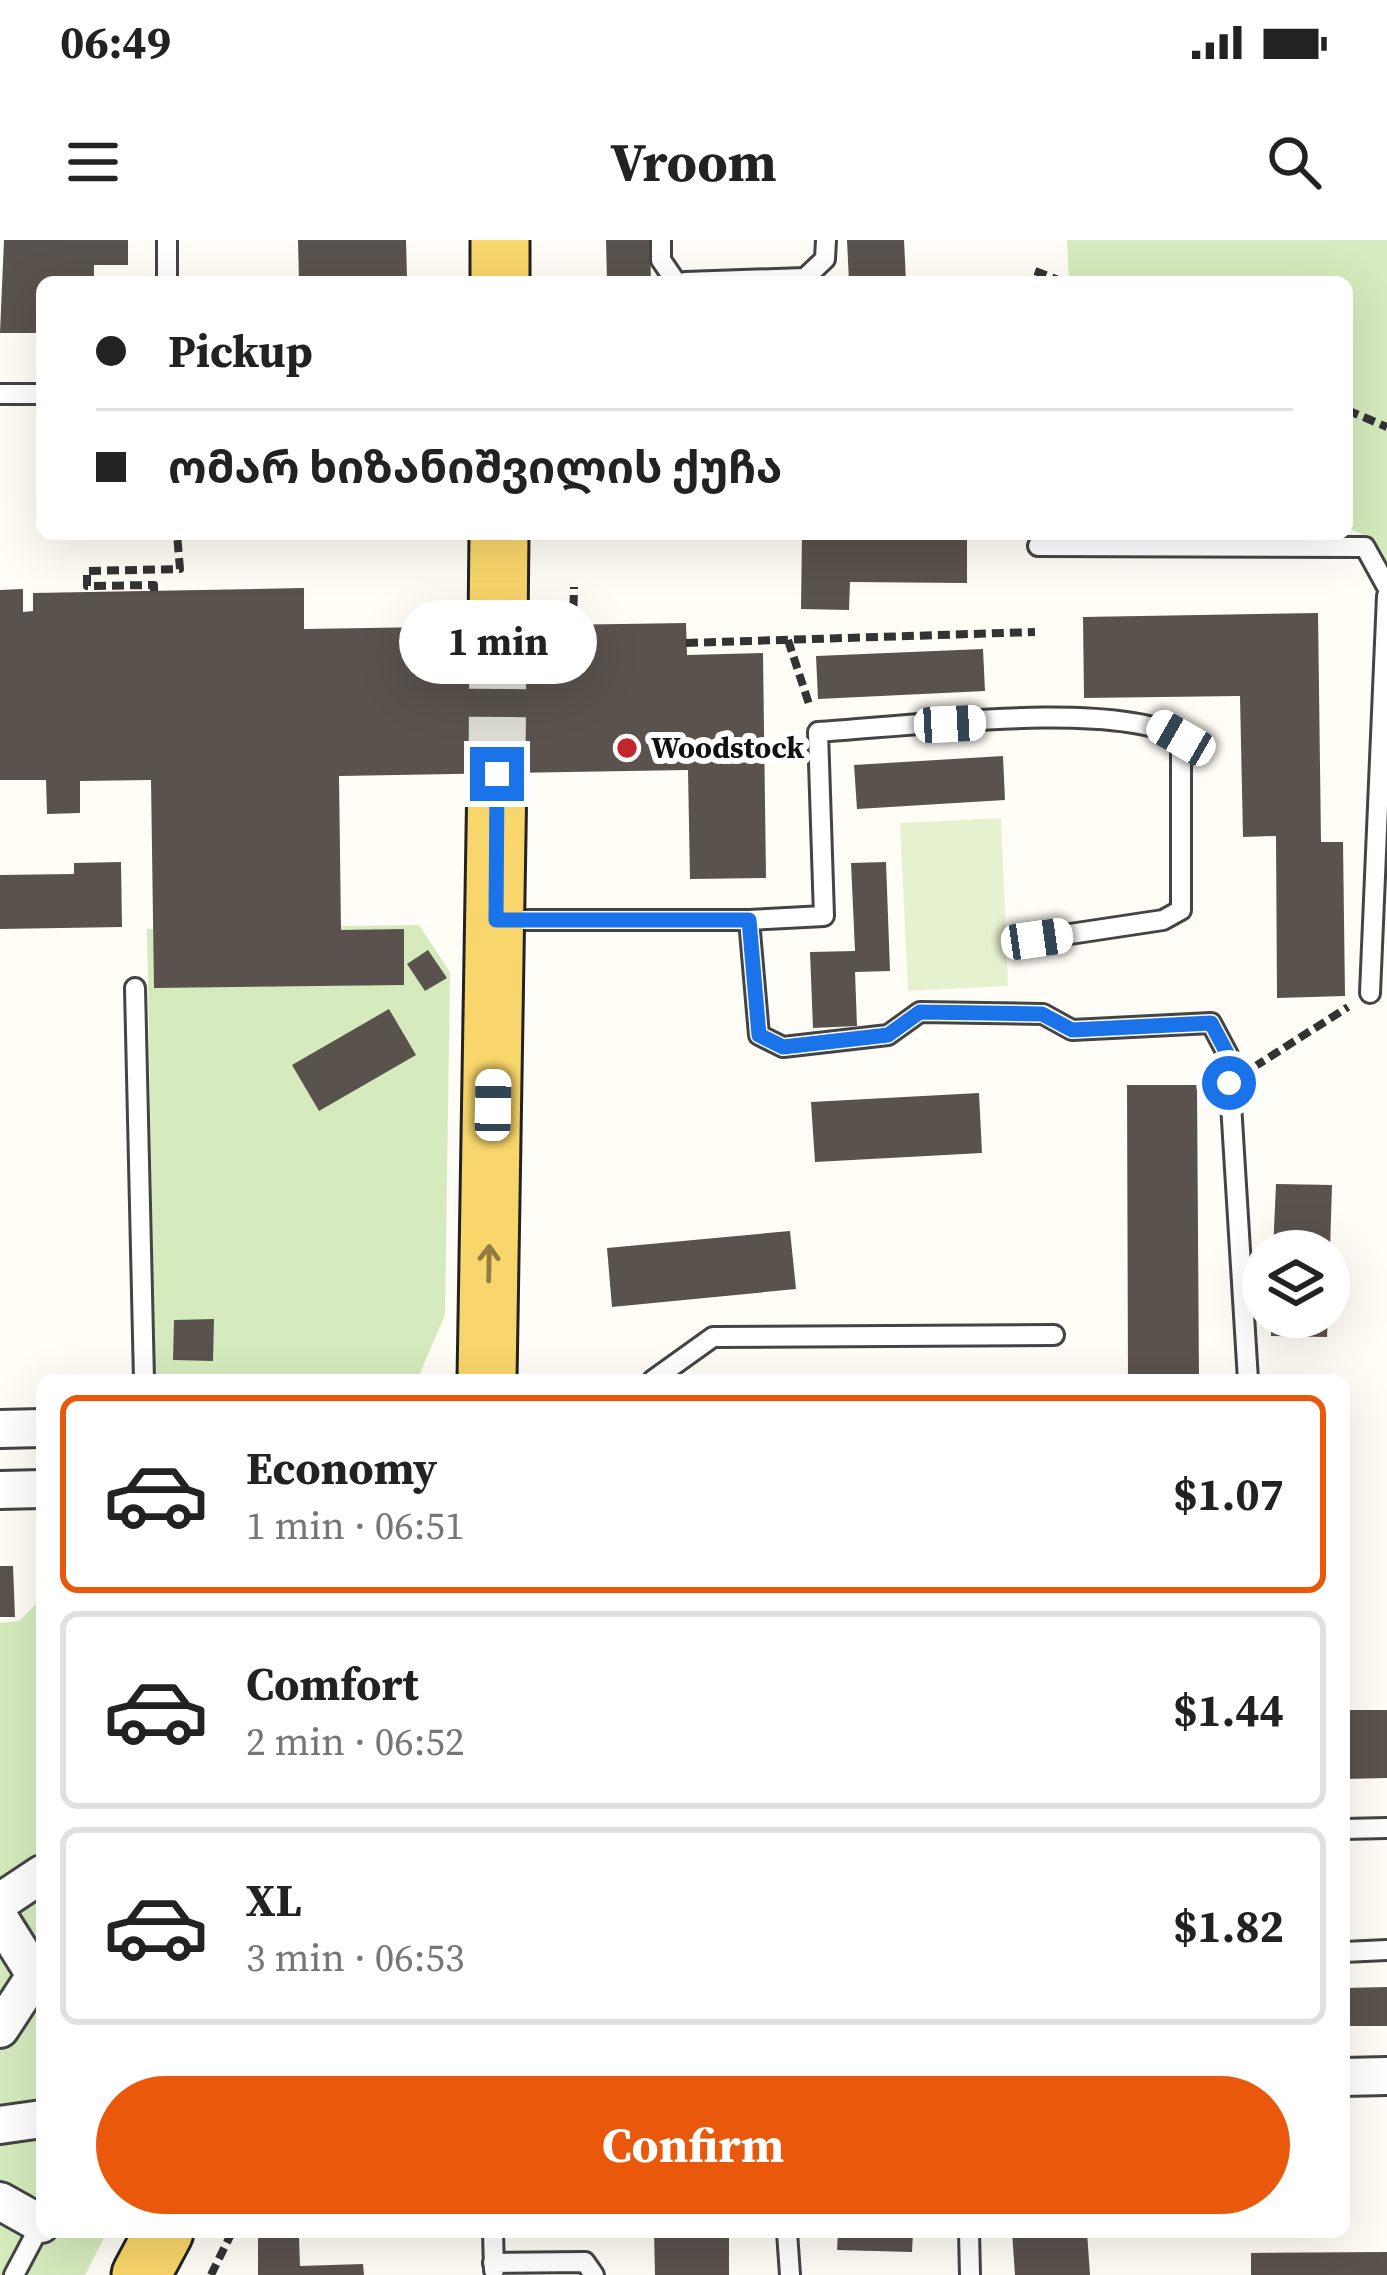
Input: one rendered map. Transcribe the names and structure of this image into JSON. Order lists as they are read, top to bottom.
{
  "places": ["Woodstock"],
  "page": {
    "status": "06:49",
    "header": "Vroom",
    "banner": ["Pickup", "ომარ ხიზანიშვილის ქუჩა"],
    "bubble": "1 min",
    "list": [
      {
        "name": "Economy",
        "note": "1 min · 06:51",
        "value": "$1.07"
      },
      {
        "name": "Comfort",
        "note": "2 min · 06:52",
        "value": "$1.44"
      },
      {
        "name": "XL",
        "note": "3 min · 06:53",
        "value": "$1.82"
      }
    ],
    "buttons": "Confirm"
  }
}
